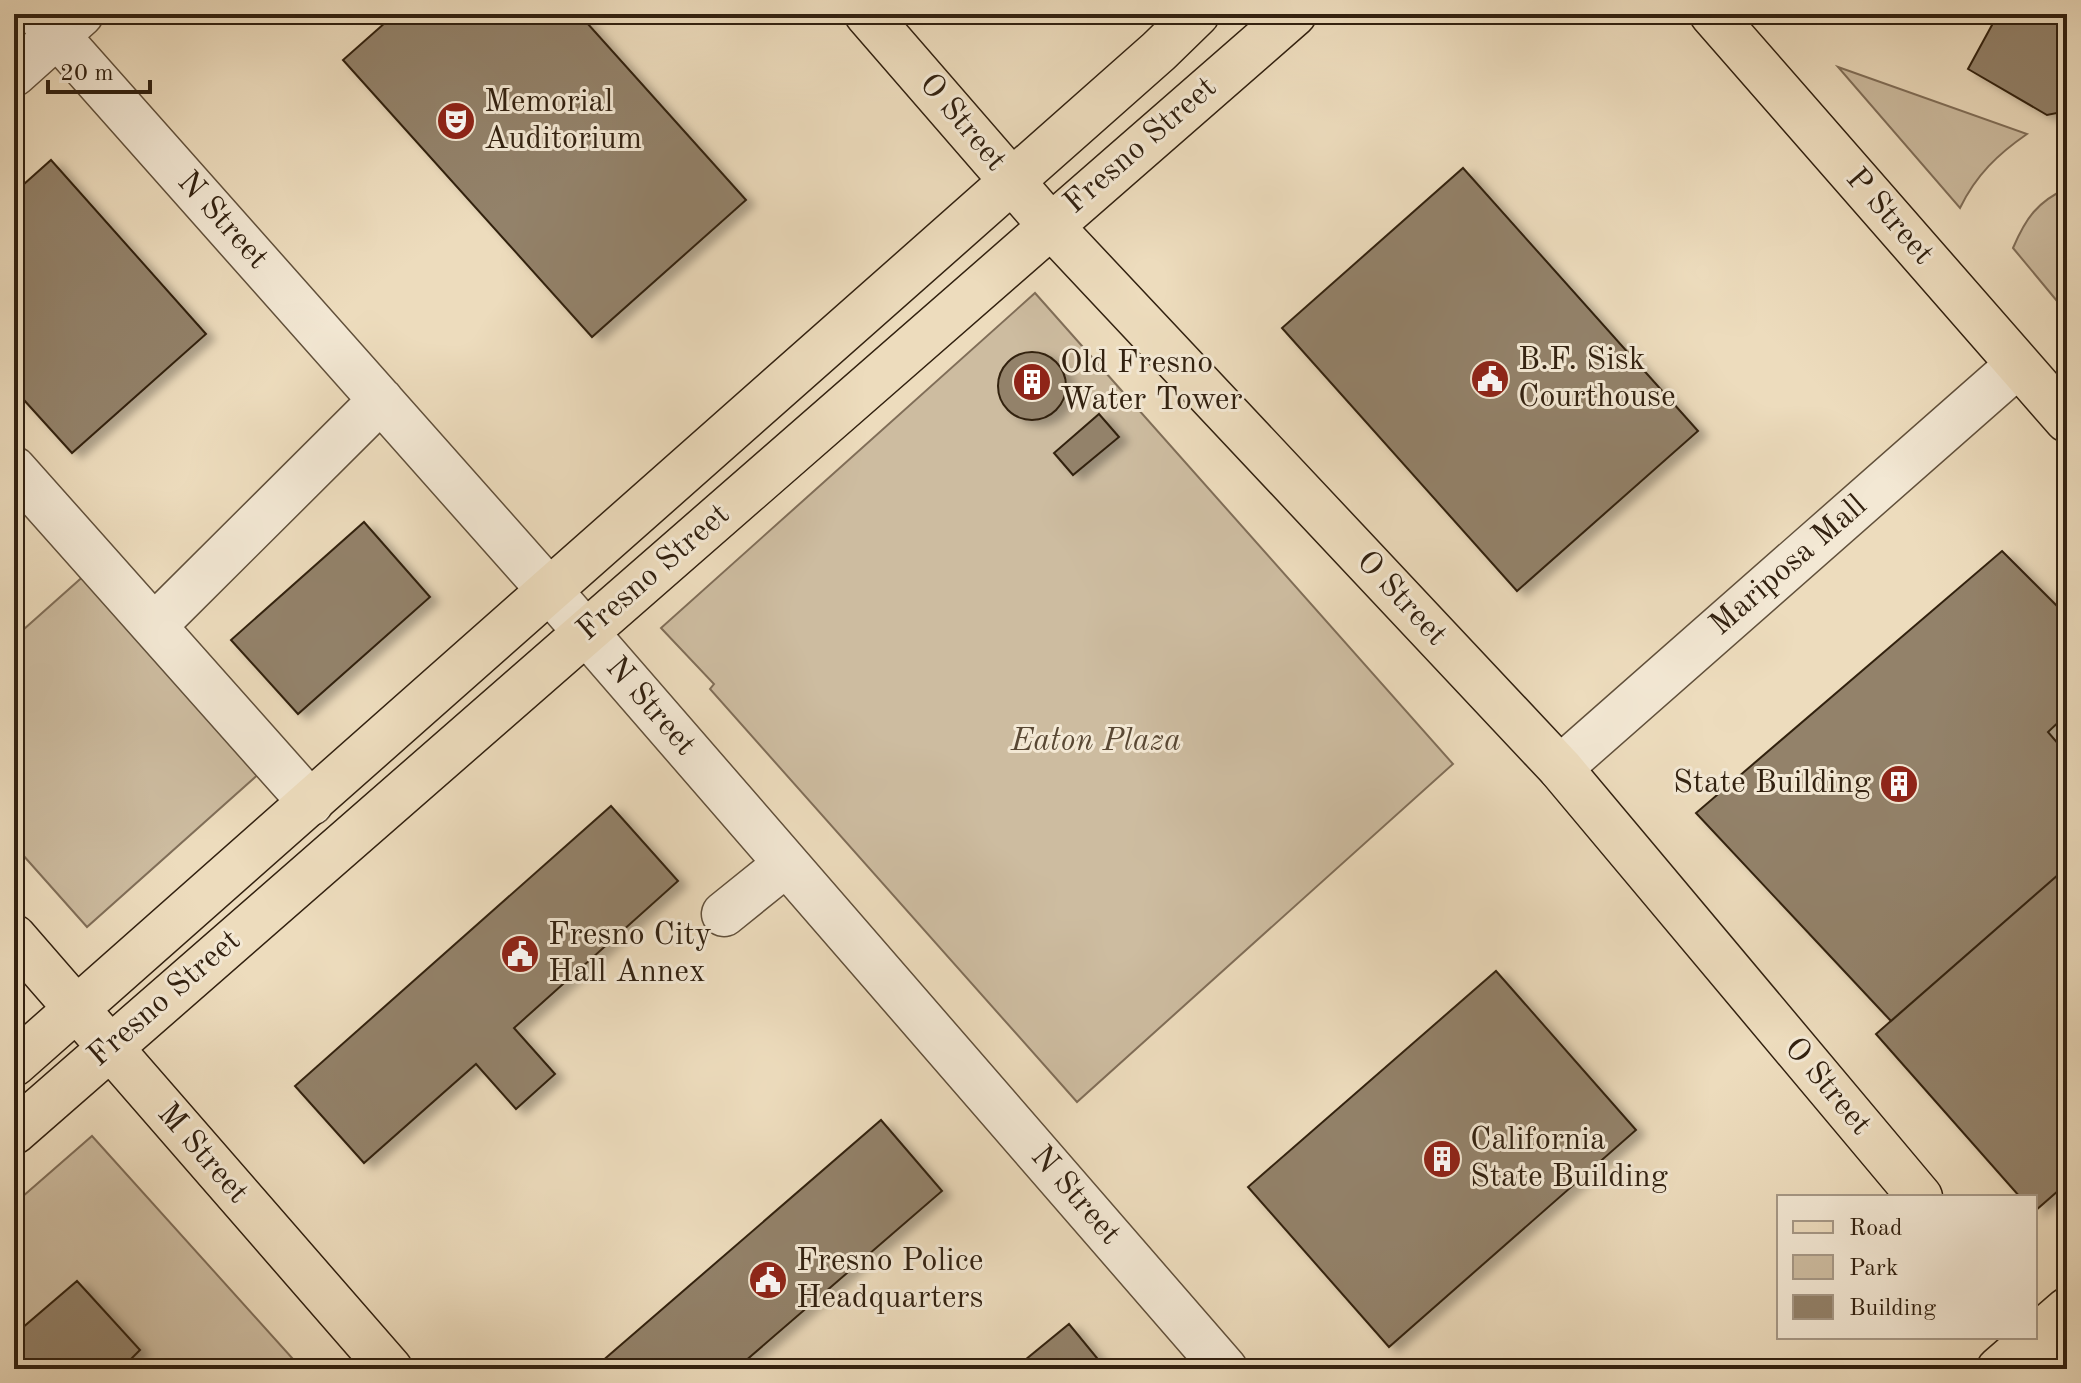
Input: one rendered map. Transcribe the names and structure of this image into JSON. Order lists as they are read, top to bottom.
{
  "streets": {
    "main road": [
      "O Street",
      "Fresno Street",
      "P Street",
      "M Street"
    ],
    "street": ["N Street", "Mariposa Mall"]
  },
  "crossings": [
    ["O Street", "Fresno Street"],
    ["O Street", "Mariposa Mall"],
    ["Fresno Street", "N Street"],
    ["Fresno Street", "M Street"],
    ["P Street", "Mariposa Mall"]
  ],
  "parks": ["Eaton Plaza"],
  "places": {
    "theatre": ["Memorial Auditorium"],
    "public building": ["B.F. Sisk Courthouse", "Fresno City Hall Annex", "Fresno Police Headquarters"],
    "building": ["Old Fresno Water Tower", "State Building", "California State Building"]
  },
  "legend": ["Road", "Park", "Building"],
  "scale_bar": "20 m"
}
